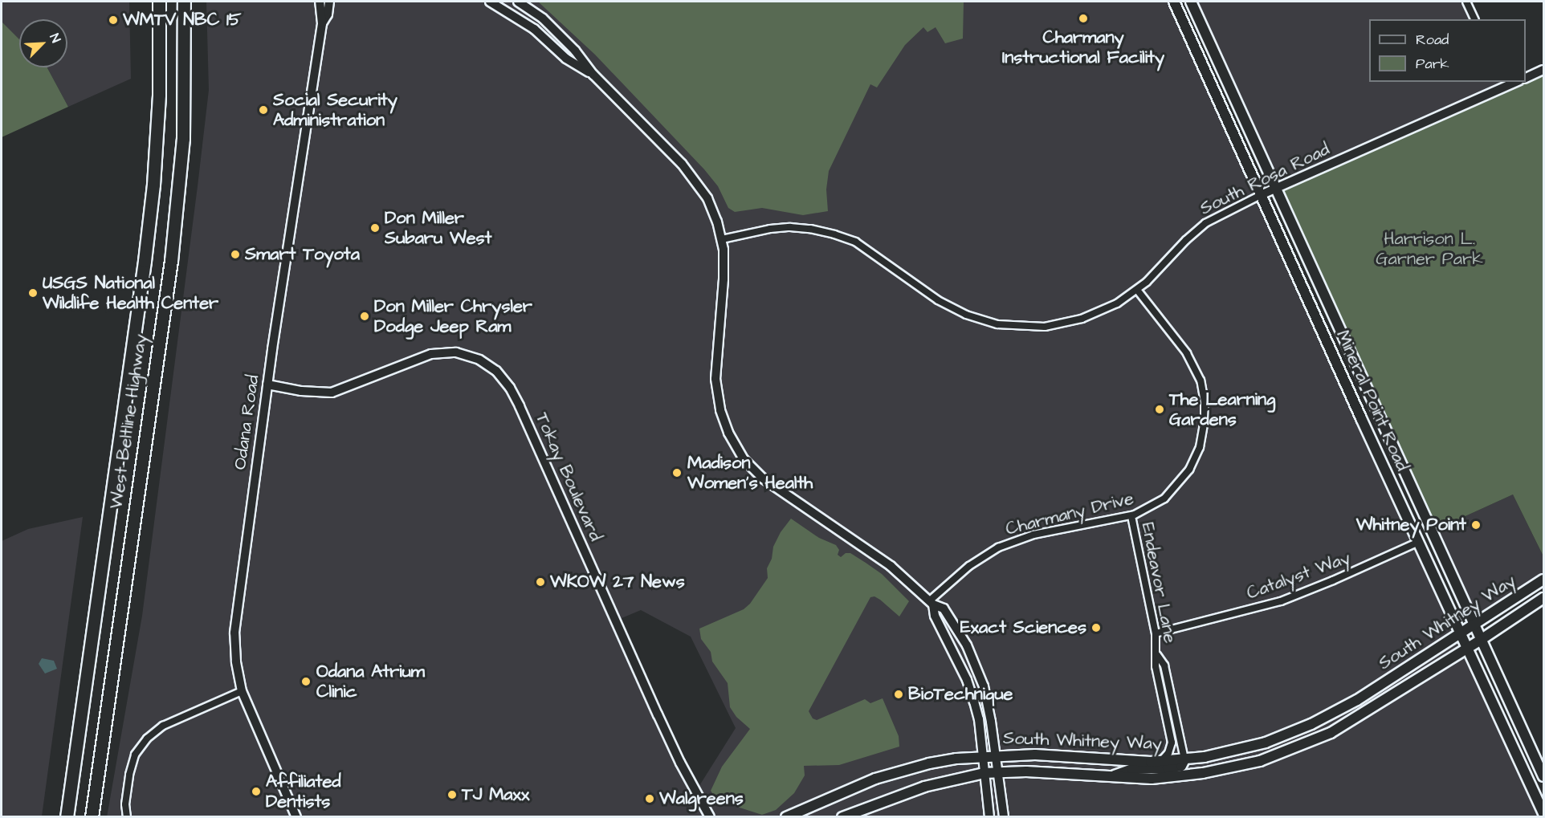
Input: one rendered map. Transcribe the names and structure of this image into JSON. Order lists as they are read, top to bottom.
{
  "streets": {
    "highway": ["West Beltline Highway"],
    "main road": ["Mineral Point Road", "South Whitney Way"],
    "street": [
      "South Rosa Road",
      "Odana Road",
      "Tokay Boulevard",
      "Charmany Drive",
      "Catalyst Way",
      "Endeavor Lane"
    ]
  },
  "crossings": [
    ["South Rosa Road", "Mineral Point Road"],
    ["South Rosa Road", "Charmany Drive"],
    ["Mineral Point Road", "Catalyst Way"],
    ["Mineral Point Road", "South Whitney Way"],
    ["Odana Road", "Tokay Boulevard"],
    ["Charmany Drive", "Endeavor Lane"],
    ["Catalyst Way", "Endeavor Lane"],
    ["Endeavor Lane", "South Whitney Way"]
  ],
  "parks": ["Harrison L. Garner Park"],
  "places": [
    "Charmany Instructional Facility",
    "WMTV NBC 15",
    "Social Security Administration",
    "Don Miller Subaru West",
    "Smart Toyota",
    "USGS National Wildlife Health Center",
    "Don Miller Chrysler Dodge Jeep Ram",
    "The Learning Gardens",
    "Madison Women's Health",
    "Whitney Point",
    "WKOW 27 News",
    "Exact Sciences",
    "Odana Atrium Clinic",
    "BioTechnique",
    "Affiliated Dentists",
    "TJ Maxx",
    "Walgreens"
  ],
  "legend": ["Road", "Park"],
  "north": "top right"
}
